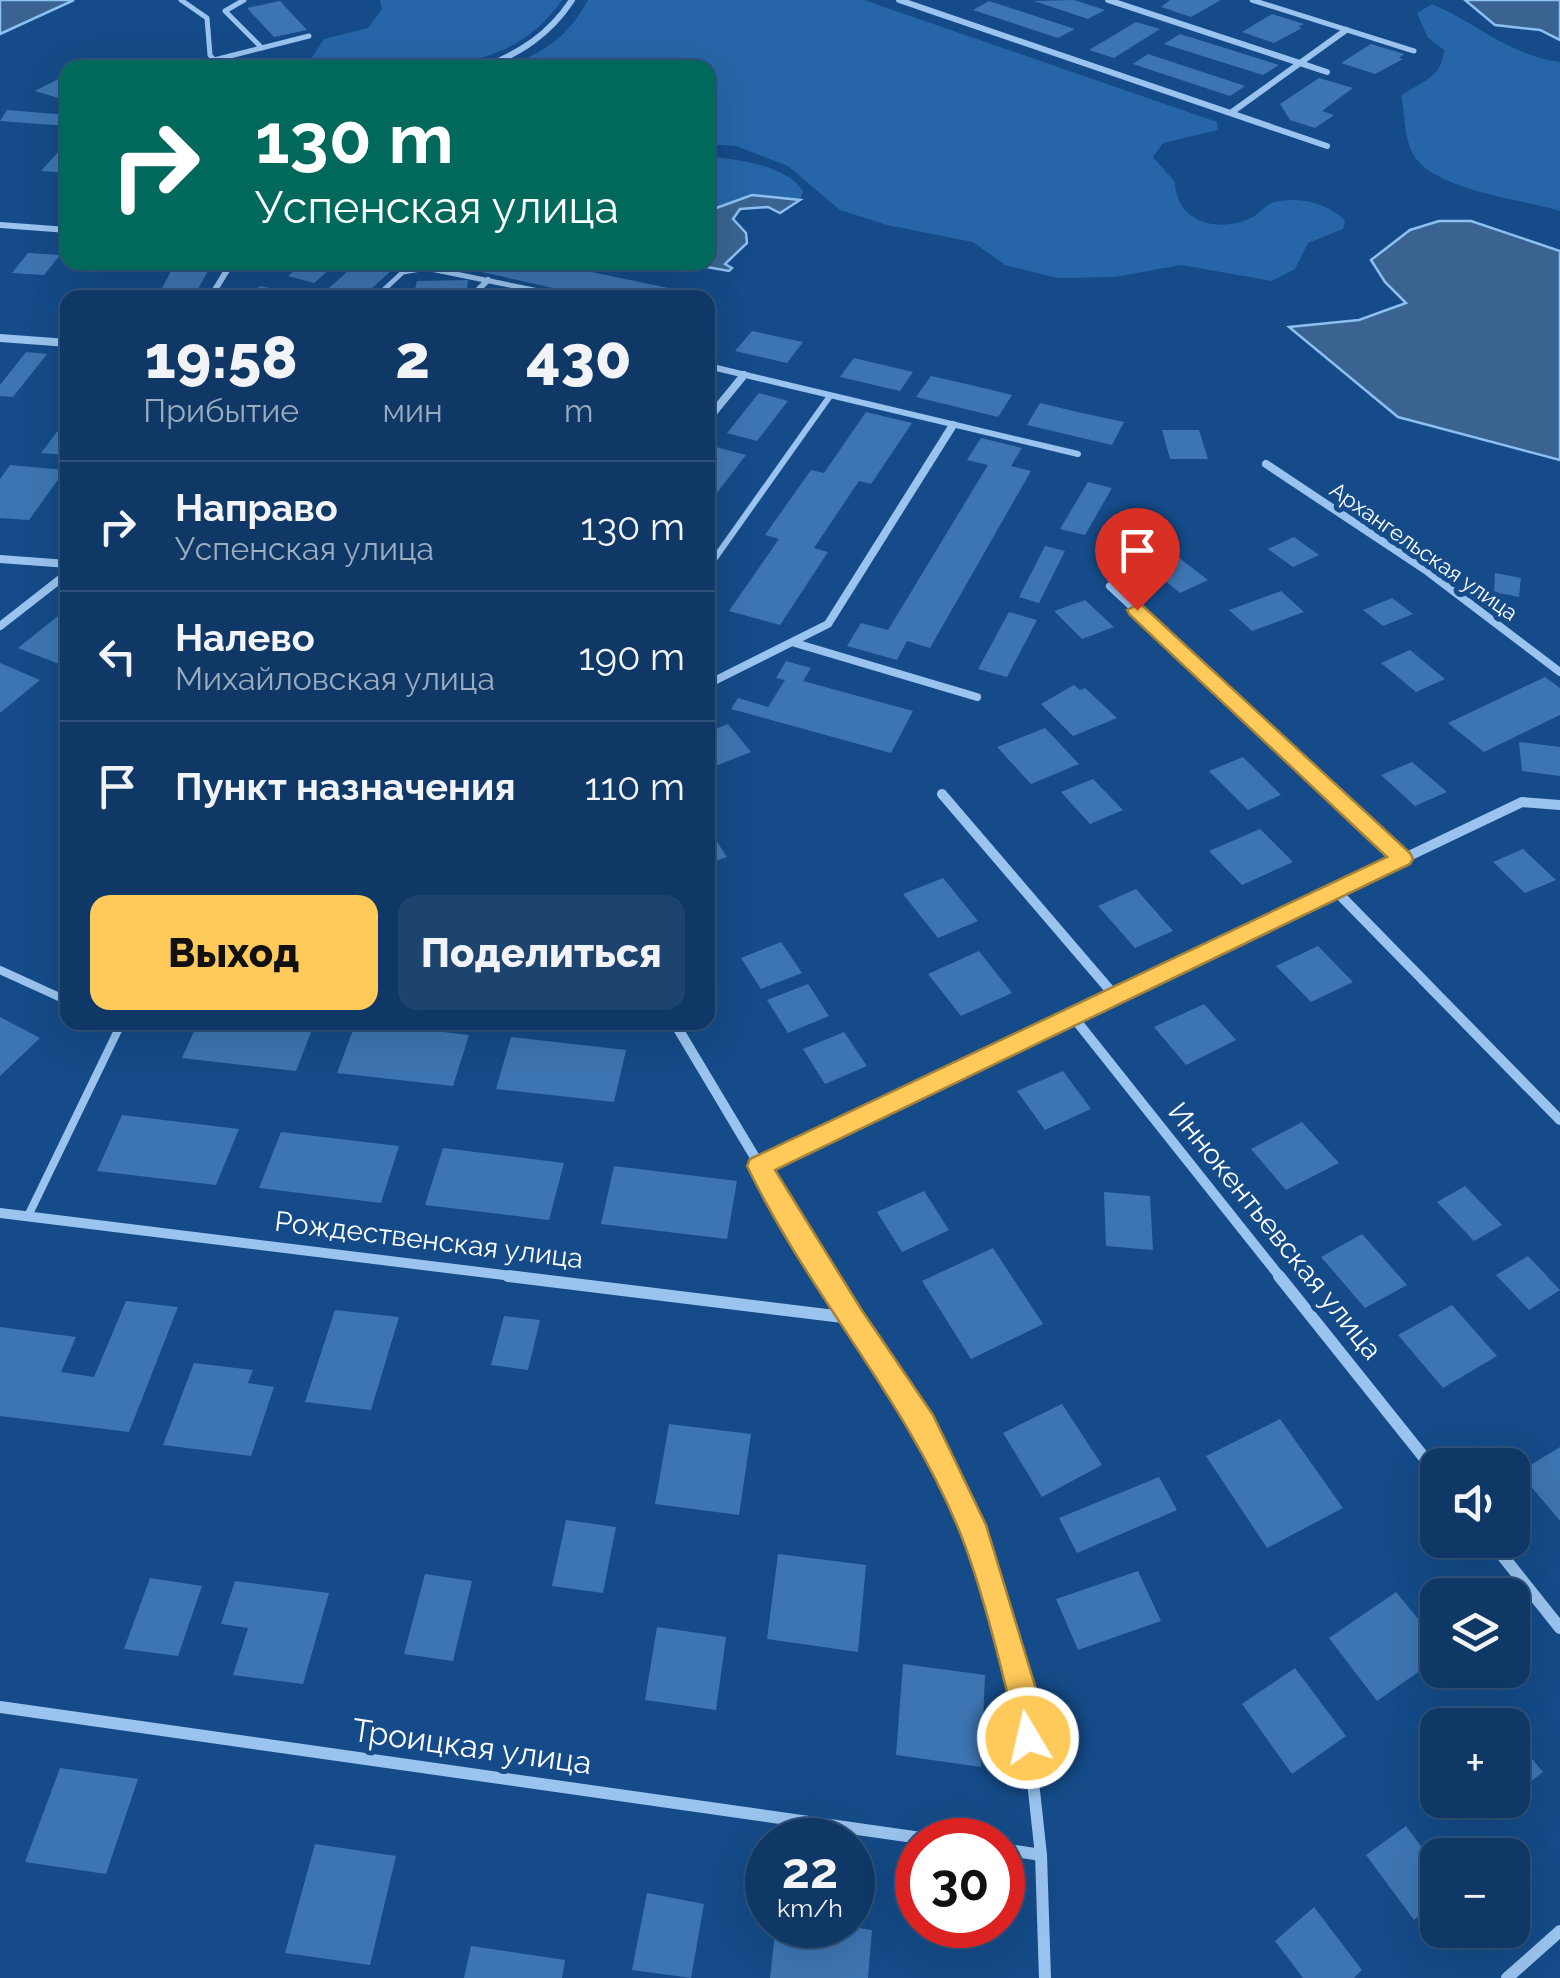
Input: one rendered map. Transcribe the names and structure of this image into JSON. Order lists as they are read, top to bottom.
{
  "streets": {
    "street": [
      "Архангельская улица",
      "Иннокентьевская улица",
      "Рождественская улица",
      "Троицкая улица"
    ]
  },
  "page": {
    "turn": ["130 m", "Успенская улица"],
    "eta": [
      "19:58",
      "Прибытие",
      "2",
      "мин",
      "430",
      "m"
    ],
    "list": [
      {
        "name": "Направо",
        "note": "Успенская улица",
        "value": "130 m"
      },
      {
        "name": "Налево",
        "note": "Михайловская улица",
        "value": "190 m"
      },
      {
        "name": "Пункт назначения",
        "value": "110 m"
      }
    ],
    "buttons": ["Выход", "Поделиться"],
    "map_buttons": ["+", "−"],
    "speed": "22 km/h",
    "limit": "30"
  }
}
